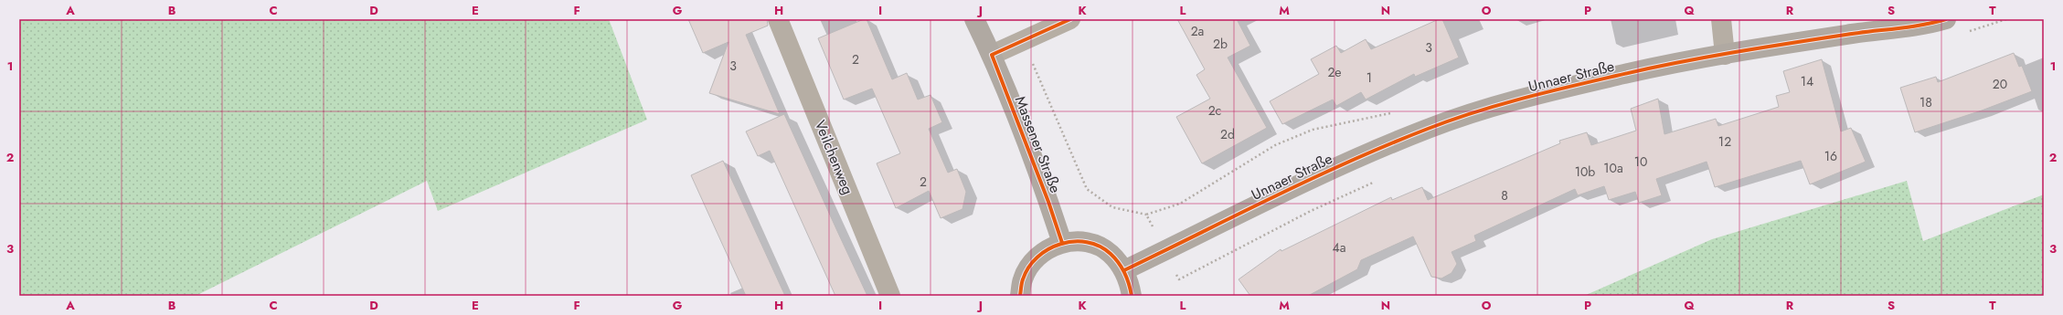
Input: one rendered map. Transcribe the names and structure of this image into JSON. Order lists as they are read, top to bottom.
{
  "streets": {
    "main road": ["Unnaer Straße", "Massener Straße"],
    "street": ["Veilchenweg"]
  },
  "house_numbers": [
    "2a",
    "2b",
    "3",
    "2",
    "3",
    "2e",
    "1",
    "14",
    "20",
    "18",
    "2c",
    "2d",
    "12",
    "16",
    "10",
    "10a",
    "10b",
    "2",
    "8",
    "4a"
  ],
  "grid": {
    "columns": [
      "A",
      "B",
      "C",
      "D",
      "E",
      "F",
      "G",
      "H",
      "I",
      "J",
      "K",
      "L",
      "M",
      "N",
      "O",
      "P",
      "Q",
      "R",
      "S",
      "T"
    ],
    "rows": ["1", "2", "3"]
  }
}
